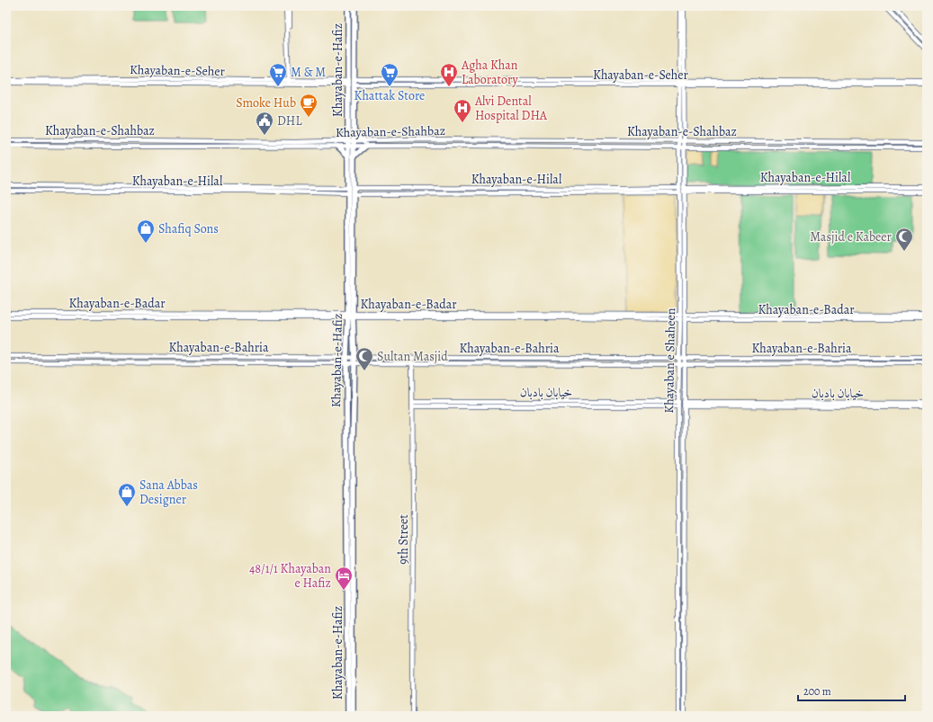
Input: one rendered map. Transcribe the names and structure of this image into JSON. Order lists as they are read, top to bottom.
{
  "streets": {
    "main road": [
      "Khayaban-e-Seher",
      "Khayaban-e-Hafiz",
      "Khayaban-e-Shahbaz",
      "Khayaban-e-Hilal",
      "Khayaban-e-Badar",
      "Khayaban-e-Bahria",
      "Khayaban e Shaheen",
      "خیابان بادبان",
      "9th Street"
    ]
  },
  "crossings": [
    ["Khayaban-e-Seher", "Khayaban-e-Hafiz"],
    ["Khayaban-e-Seher", "Khayaban e Shaheen"],
    ["Khayaban-e-Hafiz", "Khayaban-e-Shahbaz"],
    ["Khayaban-e-Hafiz", "Khayaban-e-Hilal"],
    ["Khayaban-e-Hafiz", "Khayaban-e-Badar"],
    ["Khayaban-e-Hafiz", "Khayaban-e-Bahria"],
    ["Khayaban-e-Shahbaz", "Khayaban e Shaheen"],
    ["Khayaban-e-Hilal", "Khayaban e Shaheen"],
    ["Khayaban-e-Badar", "Khayaban e Shaheen"],
    ["Khayaban-e-Bahria", "Khayaban e Shaheen"],
    ["Khayaban-e-Bahria", "9th Street"],
    ["Khayaban e Shaheen", "خیابان بادبان"],
    ["خیابان بادبان", "9th Street"]
  ],
  "places": {
    "supermarket": ["M & M", "Khattak Store"],
    "hospital": ["Agha Khan Laboratory", "Alvi Dental Hospital DHA"],
    "cafe": ["Smoke Hub"],
    "public building": ["DHL"],
    "shop": ["Shafiq Sons", "Sana Abbas Designer"],
    "mosque": ["Masjid e Kabeer", "Sultan Masjid"],
    "hotel": ["48/1/1 Khayaban e Hafiz"]
  },
  "scale_bar": "200 m"
}
